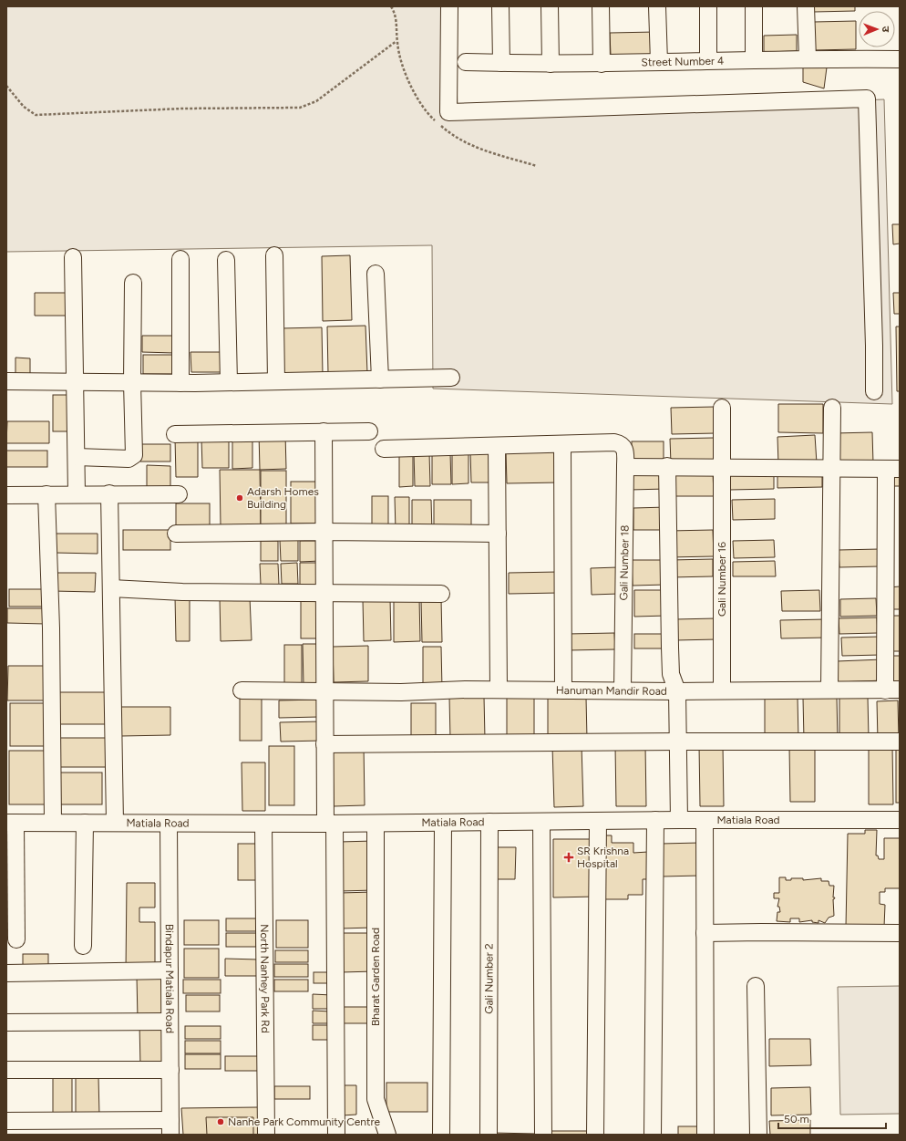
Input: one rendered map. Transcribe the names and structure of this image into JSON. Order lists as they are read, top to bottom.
{
  "streets": {
    "street": [
      "Street Number 4",
      "Gali Number 18",
      "Gali Number 16",
      "Hanuman Mandir Road",
      "Matiala Road",
      "Bharat Garden Road",
      "Bindapur Matiala Road",
      "North Nanhey Park Rd",
      "Gali Number 2"
    ]
  },
  "crossings": [
    ["Gali Number 18", "Hanuman Mandir Road"],
    ["Gali Number 16", "Hanuman Mandir Road"],
    ["Matiala Road", "Bharat Garden Road"],
    ["Matiala Road", "Bindapur Matiala Road"],
    ["Matiala Road", "North Nanhey Park Rd"],
    ["Matiala Road", "Gali Number 2"]
  ],
  "places": {
    "other": ["Adarsh Homes Building", "Nanhe Park Community Centre"],
    "health": ["SR Krishna Hospital"]
  },
  "scale_bar": "50 m",
  "north": "right"
}
